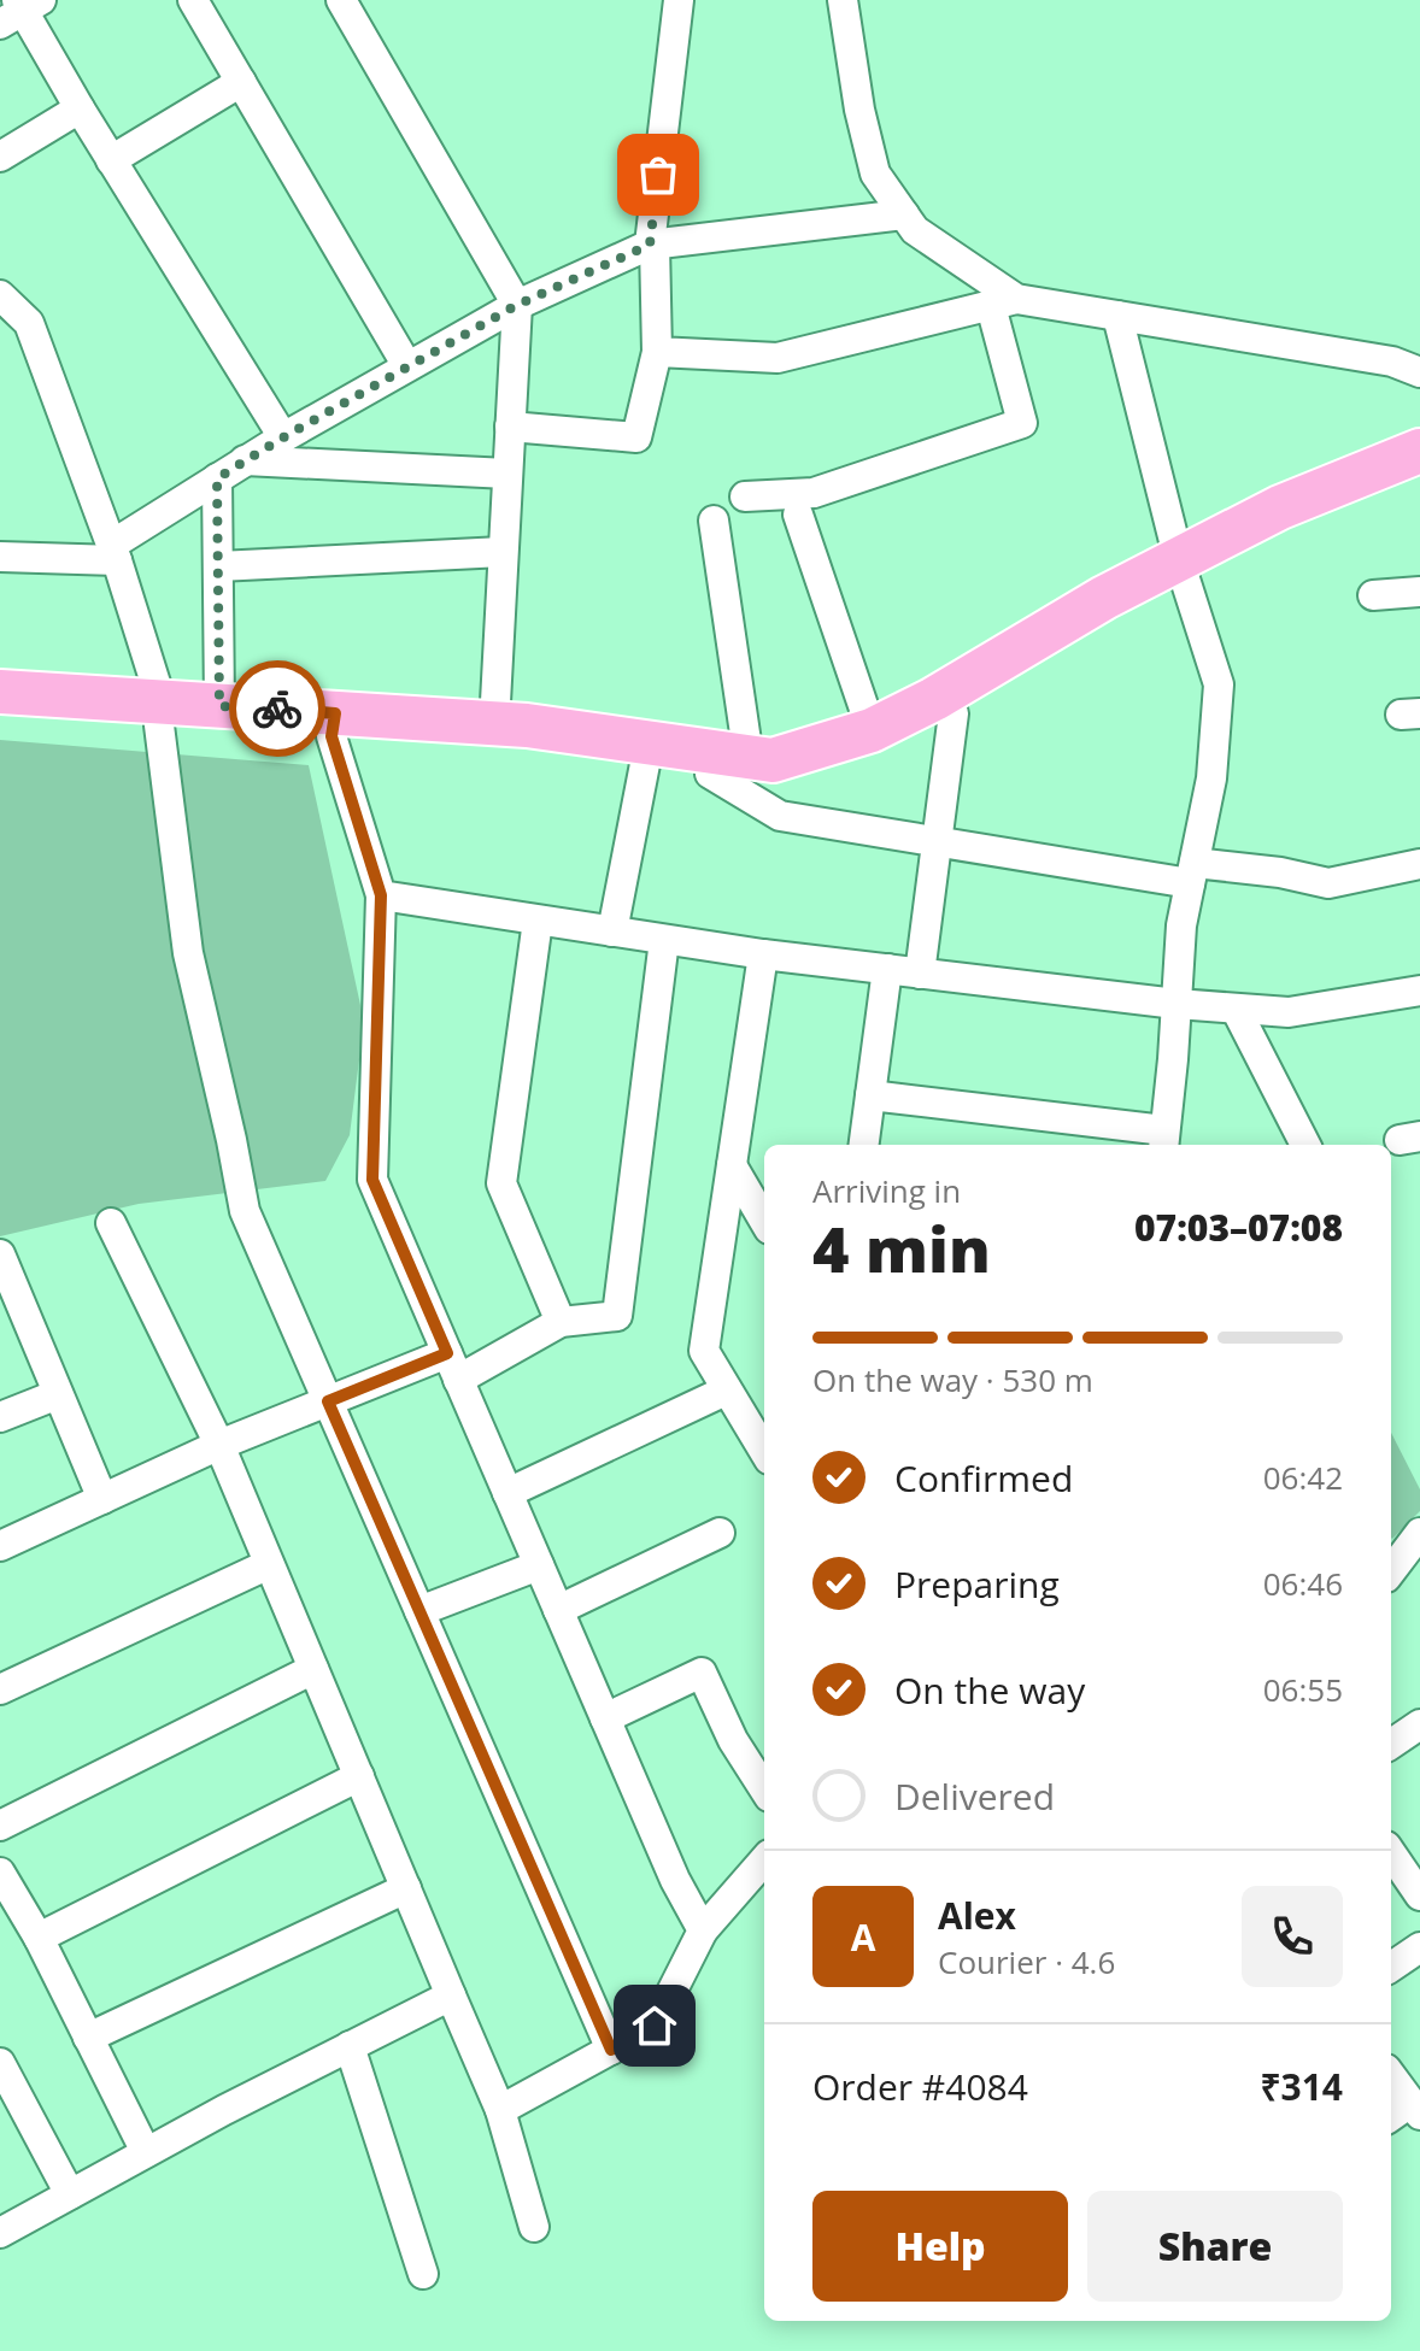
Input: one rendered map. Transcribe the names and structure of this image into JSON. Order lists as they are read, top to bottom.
{
  "page": {
    "heading": ["4 min", "Arriving in", "07:03–07:08"],
    "panel": [
      "Alex",
      "Courier · 4.6",
      "Order #4084",
      "₹314"
    ],
    "bar": "On the way · 530 m",
    "list": [
      ["Confirmed", "06:42"],
      ["Preparing", "06:46"],
      ["On the way", "06:55"],
      "Delivered"
    ],
    "round": "A",
    "buttons": ["Help", "Share"]
  }
}
